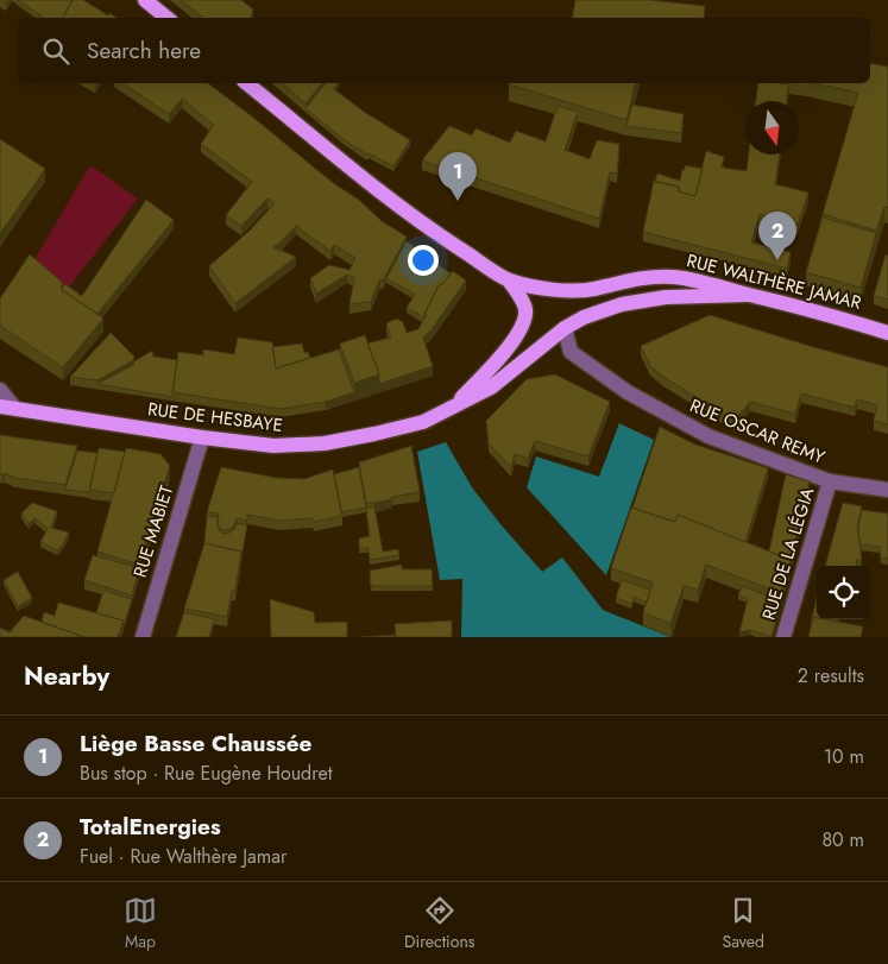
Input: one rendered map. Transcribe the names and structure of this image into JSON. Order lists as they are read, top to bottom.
{
  "streets": {
    "main road": ["RUE WALTHÈRE JAMAR", "RUE DE HESBAYE"],
    "street": ["RUE OSCAR REMY", "RUE MABIET", "RUE DE LA LÉGIA"]
  },
  "crossings": [
    ["RUE WALTHÈRE JAMAR", "RUE DE HESBAYE"],
    ["RUE DE HESBAYE", "RUE OSCAR REMY"],
    ["RUE DE HESBAYE", "RUE MABIET"],
    ["RUE OSCAR REMY", "RUE DE LA LÉGIA"]
  ],
  "north": "bottom",
  "page": {
    "search": "Search here",
    "pins": ["1", "2"],
    "heading": ["Nearby", "2 results"],
    "list": [
      {
        "mark": "1",
        "name": "Liège Basse Chaussée",
        "note": "Bus stop · Rue Eugène Houdret",
        "value": "10 m"
      },
      {
        "mark": "2",
        "name": "TotalEnergies",
        "note": "Fuel · Rue Walthère Jamar",
        "value": "80 m"
      }
    ],
    "nav": ["Map", "Directions", "Saved"]
  }
}
